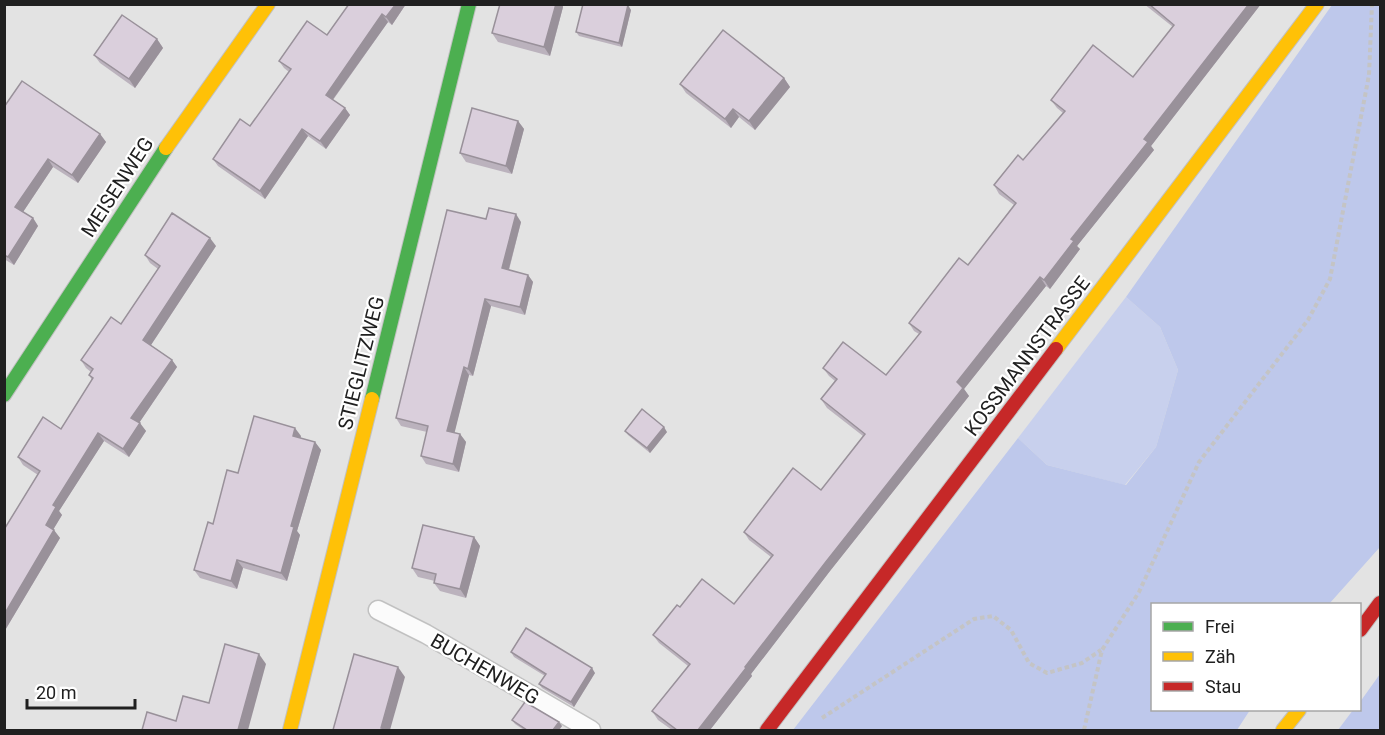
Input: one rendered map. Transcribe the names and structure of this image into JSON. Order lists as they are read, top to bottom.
{
  "streets": {
    "street": ["MEISENWEG", "KOSSMANNSTRASSE", "STIEGLITZWEG"],
    "lane": ["BUCHENWEG"]
  },
  "legend": ["Frei", "Zäh", "Stau"],
  "scale_bar": "20 m"
}
